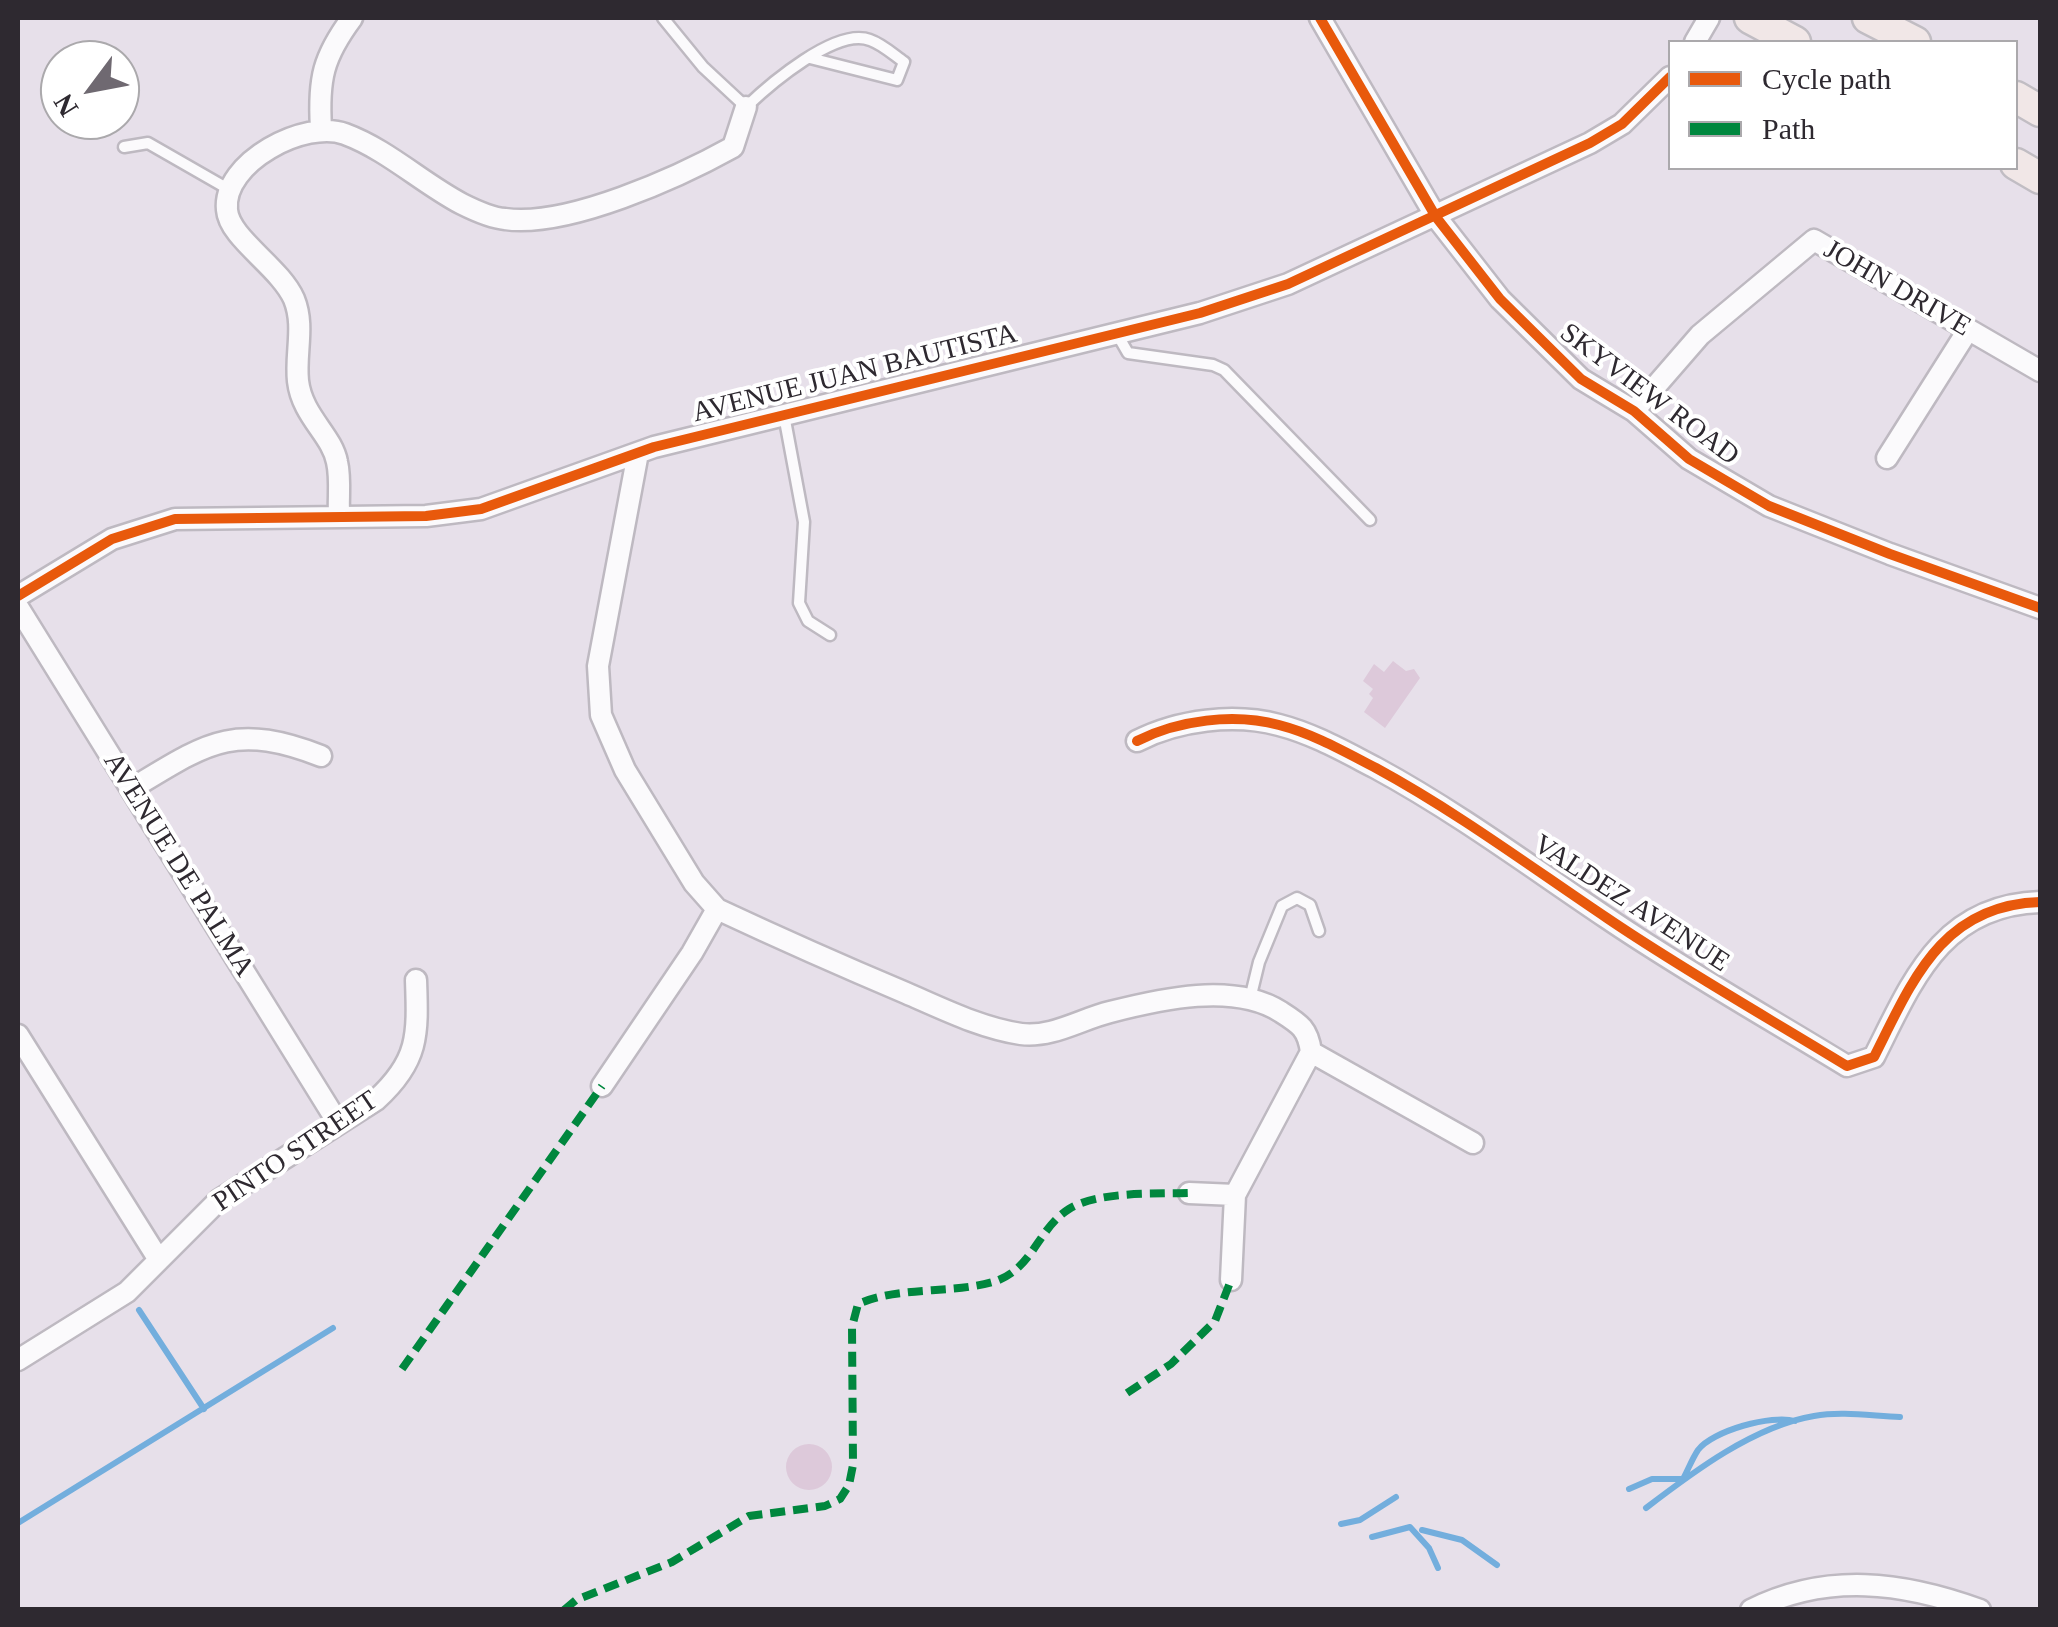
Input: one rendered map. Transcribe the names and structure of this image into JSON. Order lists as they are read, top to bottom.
{
  "streets": {
    "street": [
      "JOHN DRIVE",
      "AVENUE JUAN BAUTISTA",
      "SKYVIEW ROAD",
      "AVENUE DE PALMA",
      "VALDEZ AVENUE",
      "PINTO STREET"
    ]
  },
  "crossings": [
    ["JOHN DRIVE", "SKYVIEW ROAD"],
    ["AVENUE JUAN BAUTISTA", "SKYVIEW ROAD"],
    ["AVENUE DE PALMA", "PINTO STREET"]
  ],
  "legend": ["Cycle path", "Path"],
  "north": "bottom left"
}
